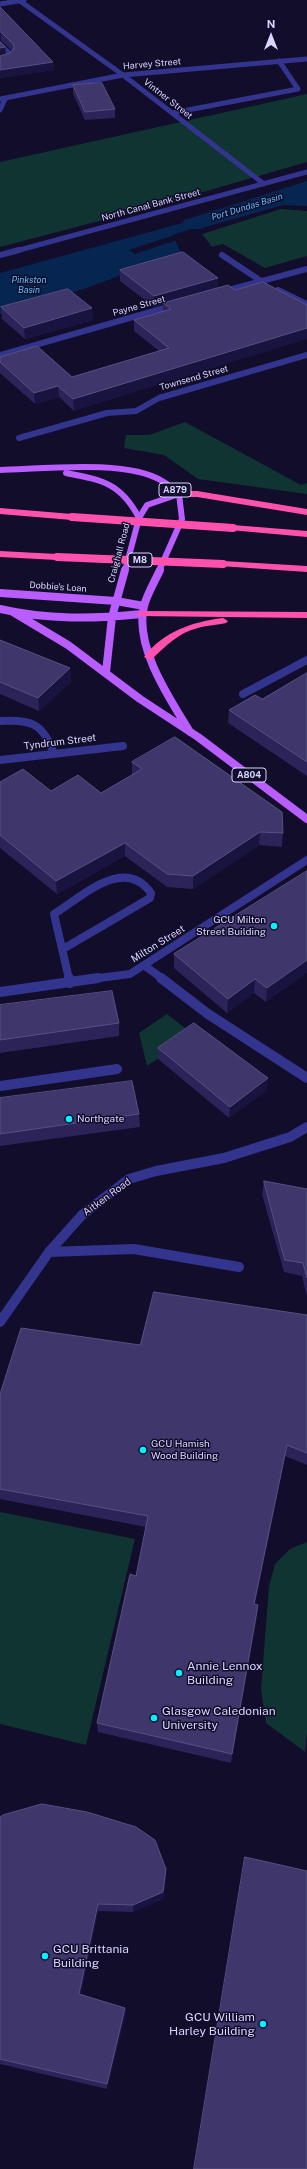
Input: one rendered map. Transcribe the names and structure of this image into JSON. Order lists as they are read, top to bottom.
{
  "streets": {
    "highway": ["M8"],
    "main road": [
      "A879",
      "Craighall Road",
      "Dobbie's Loan",
      "A804"
    ],
    "street": [
      "Harvey Street",
      "Vintner Street",
      "North Canal Bank Street",
      "Payne Street",
      "Townsend Street",
      "Tyndrum Street",
      "Milton Street",
      "Aitken Road"
    ]
  },
  "crossings": [
    ["Harvey Street", "Vintner Street"],
    ["Vintner Street", "North Canal Bank Street"],
    ["A879", "Craighall Road"],
    ["A879", "Dobbie's Loan"],
    ["A879", "A804"],
    ["Craighall Road", "Dobbie's Loan"],
    ["Dobbie's Loan", "A804"]
  ],
  "water": ["Port Dundas Basin", "Pinkston Basin"],
  "places": [
    "GCU Milton Street Building",
    "Northgate",
    "GCU Hamish Wood Building",
    "Annie Lennox Building",
    "Glasgow Caledonian University",
    "GCU Brittania Building",
    "GCU William Harley Building"
  ],
  "north": "top"
}
